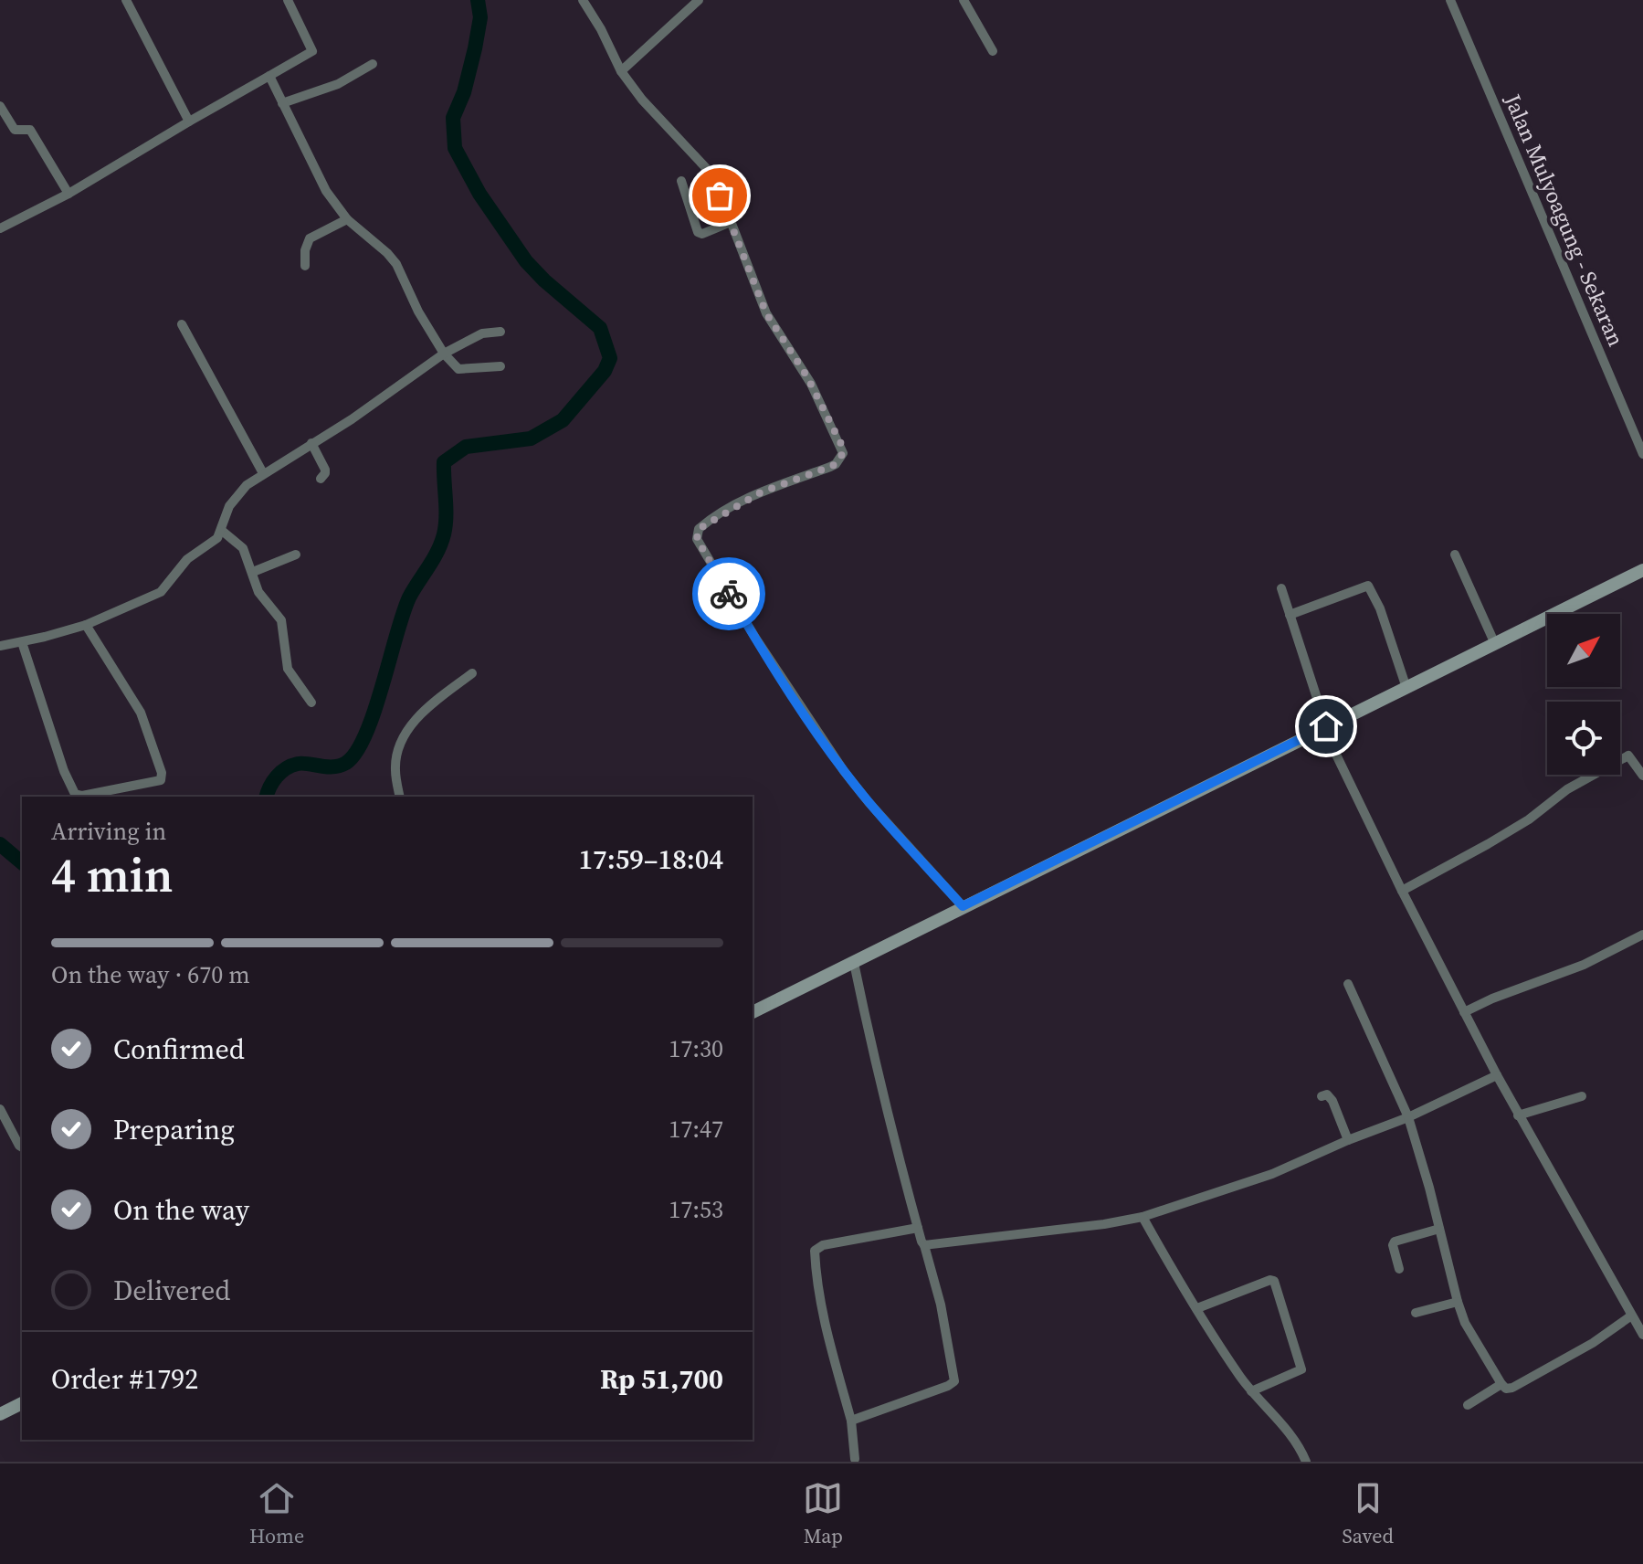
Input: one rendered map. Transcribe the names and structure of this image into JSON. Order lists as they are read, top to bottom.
{
  "streets": {
    "street": ["Jalan Mulyoagung - Sekaran"]
  },
  "north": "top right",
  "page": {
    "heading": ["4 min", "Arriving in", "17:59–18:04"],
    "panel": ["Order #1792", "Rp 51,700"],
    "bar": "On the way · 670 m",
    "list": [
      ["Confirmed", "17:30"],
      ["Preparing", "17:47"],
      ["On the way", "17:53"],
      "Delivered"
    ],
    "tabs": ["Home", "Map", "Saved"]
  }
}
